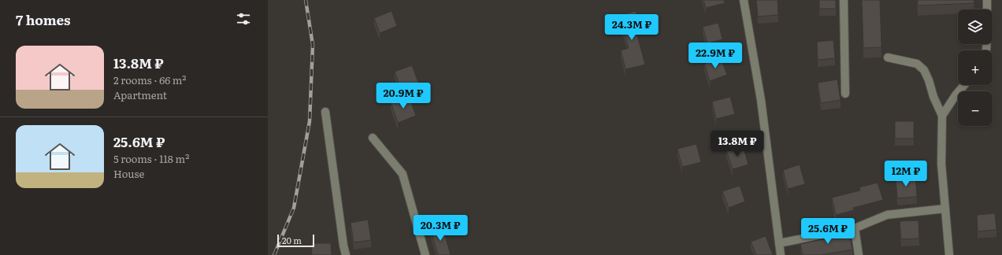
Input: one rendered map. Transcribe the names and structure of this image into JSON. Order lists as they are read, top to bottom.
{
  "scale_bar": "20 m",
  "page": {
    "heading": "7 homes",
    "map_buttons": ["+", "−"],
    "price": [
      "24.3M ₽",
      "22.9M ₽",
      "20.9M ₽",
      "13.8M ₽",
      "12M ₽",
      "20.3M ₽",
      "25.6M ₽"
    ],
    "list": [
      {
        "name": "13.8M ₽",
        "note": "2 rooms · 66 m² · Apartment"
      },
      {
        "name": "25.6M ₽",
        "note": "5 rooms · 118 m² · House"
      }
    ],
    "scale": "20 m"
  }
}
